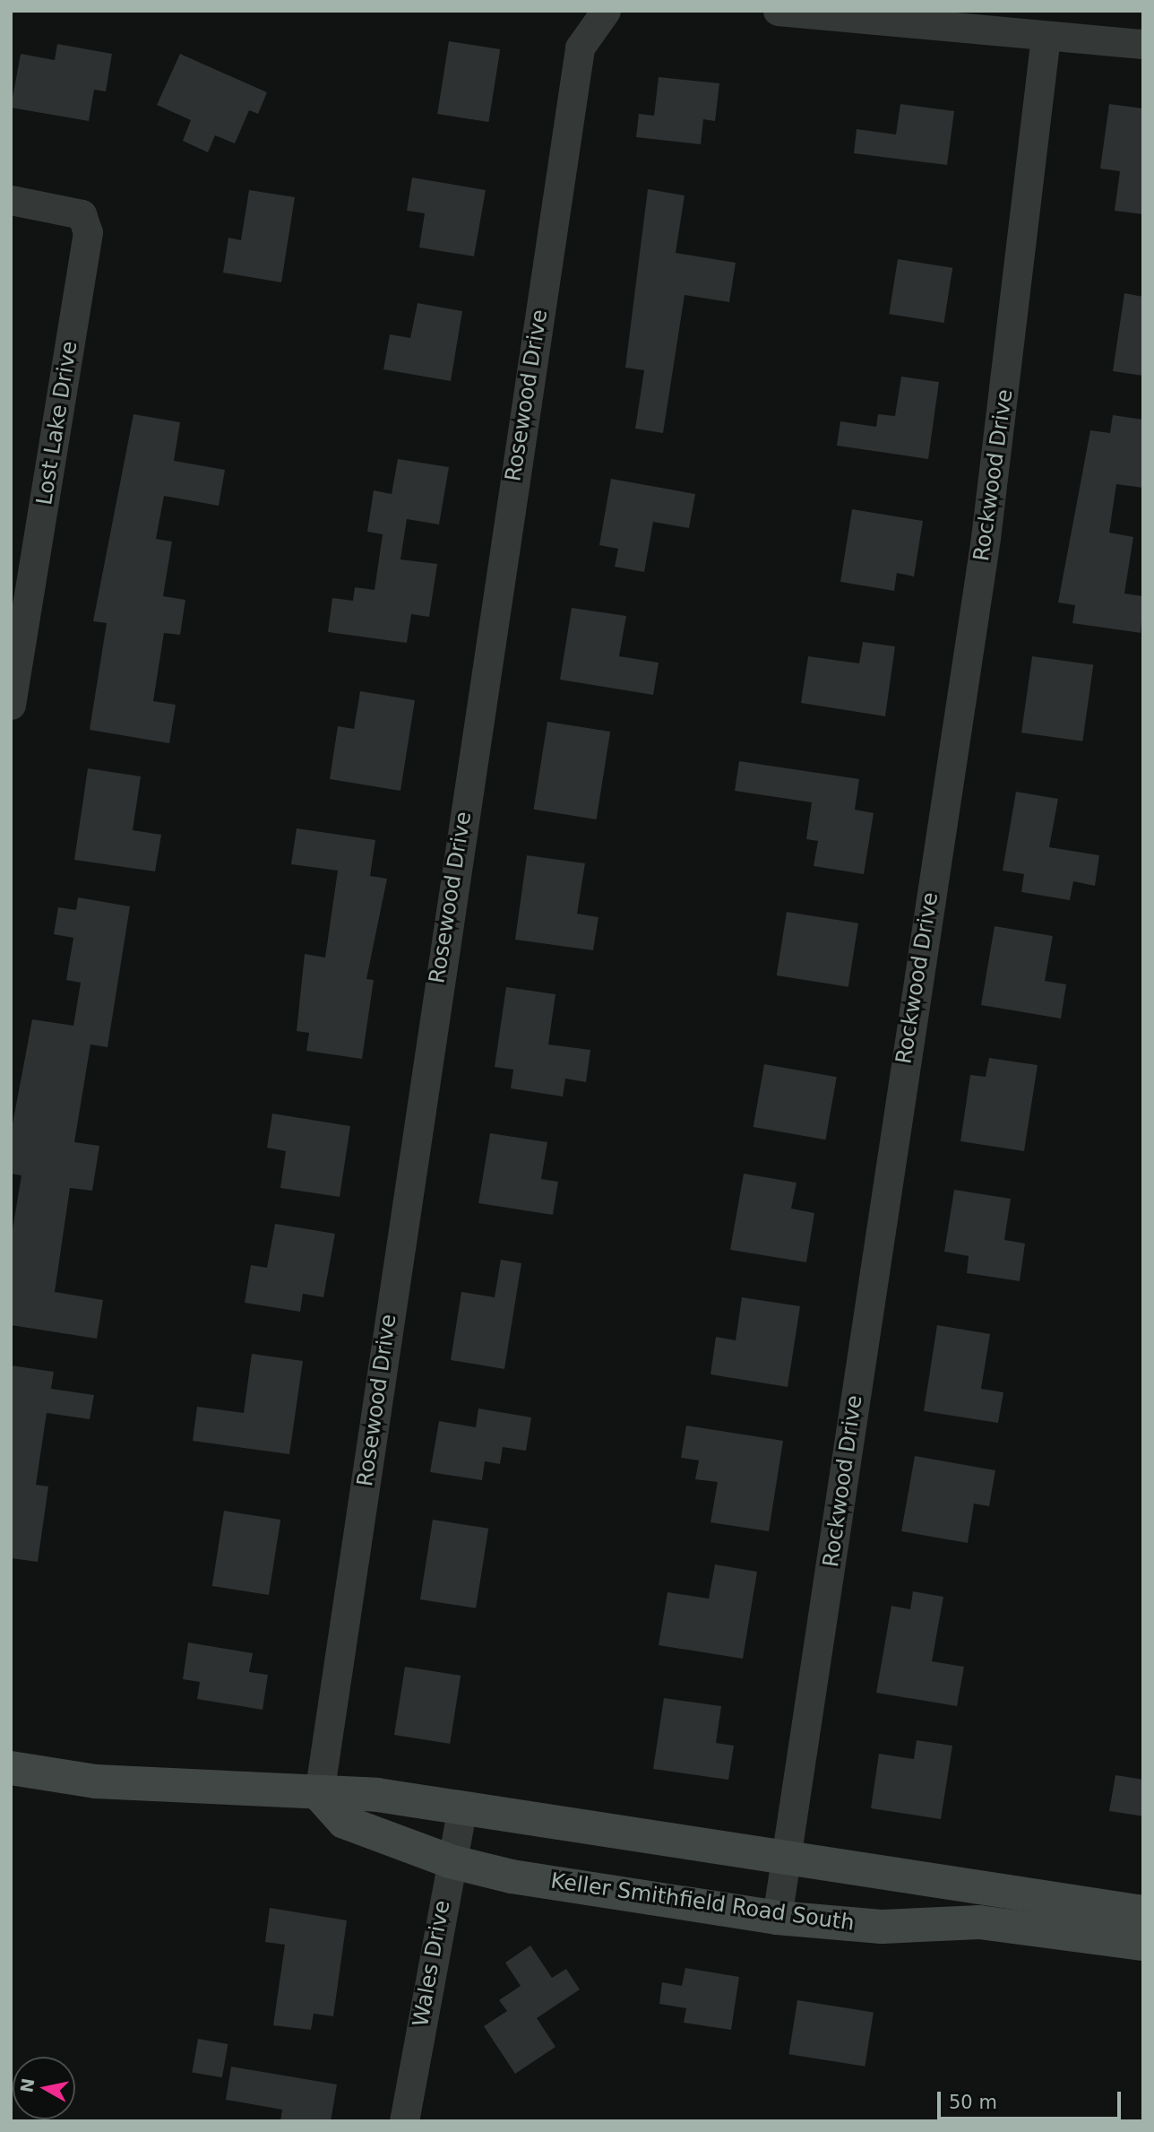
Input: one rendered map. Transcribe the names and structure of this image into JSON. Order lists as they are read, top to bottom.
{
  "streets": {
    "main road": ["Keller Smithfield Road South"],
    "street": [
      "Rosewood Drive",
      "Lost Lake Drive",
      "Rockwood Drive",
      "Wales Drive"
    ]
  },
  "crossings": [
    ["Rosewood Drive", "Keller Smithfield Road South"],
    ["Rockwood Drive", "Keller Smithfield Road South"],
    ["Keller Smithfield Road South", "Wales Drive"]
  ],
  "scale_bar": "50 m",
  "north": "left"
}
